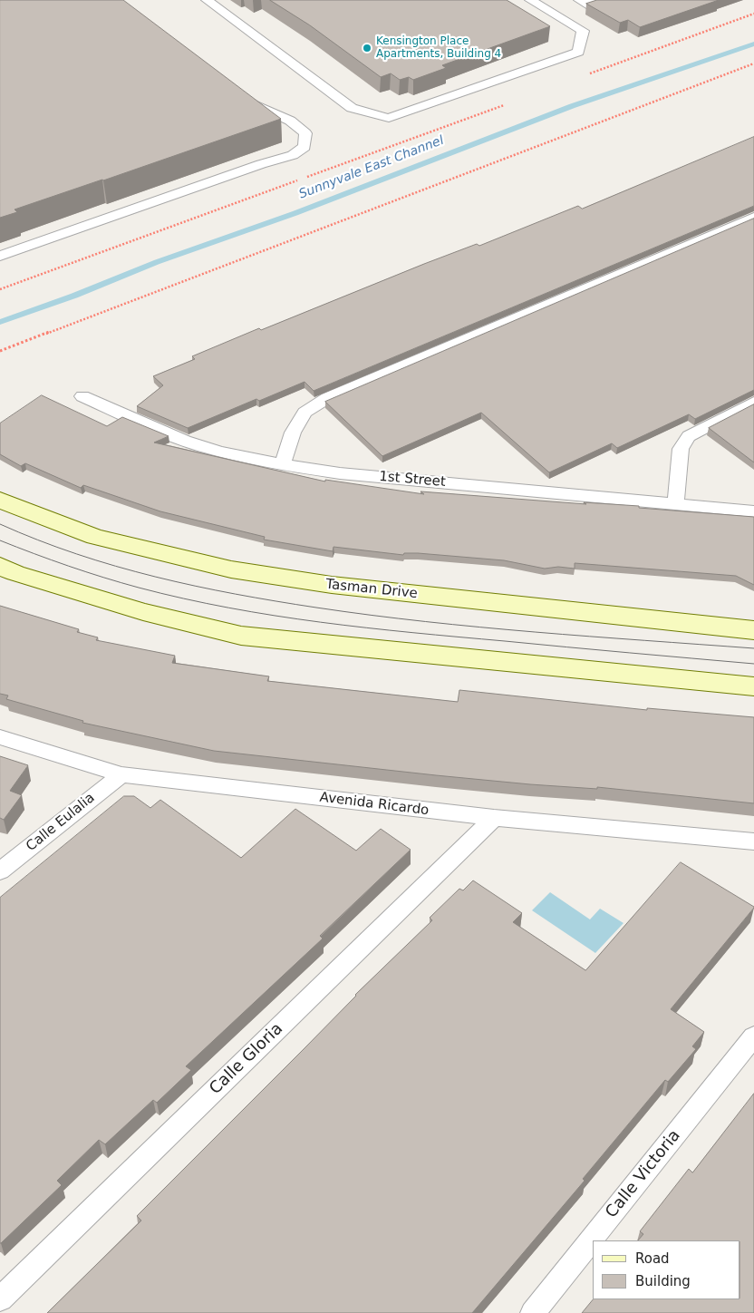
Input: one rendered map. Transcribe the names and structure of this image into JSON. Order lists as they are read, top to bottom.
{
  "streets": {
    "street": ["Tasman Drive"],
    "lane": [
      "1st Street",
      "Avenida Ricardo",
      "Calle Eulalia",
      "Calle Gloria",
      "Calle Victoria"
    ]
  },
  "crossings": [
    ["Avenida Ricardo", "Calle Eulalia"],
    ["Avenida Ricardo", "Calle Gloria"]
  ],
  "water": ["Sunnyvale East Channel"],
  "places": ["Kensington Place Apartments, Building 4"],
  "legend": ["Road", "Building"]
}
